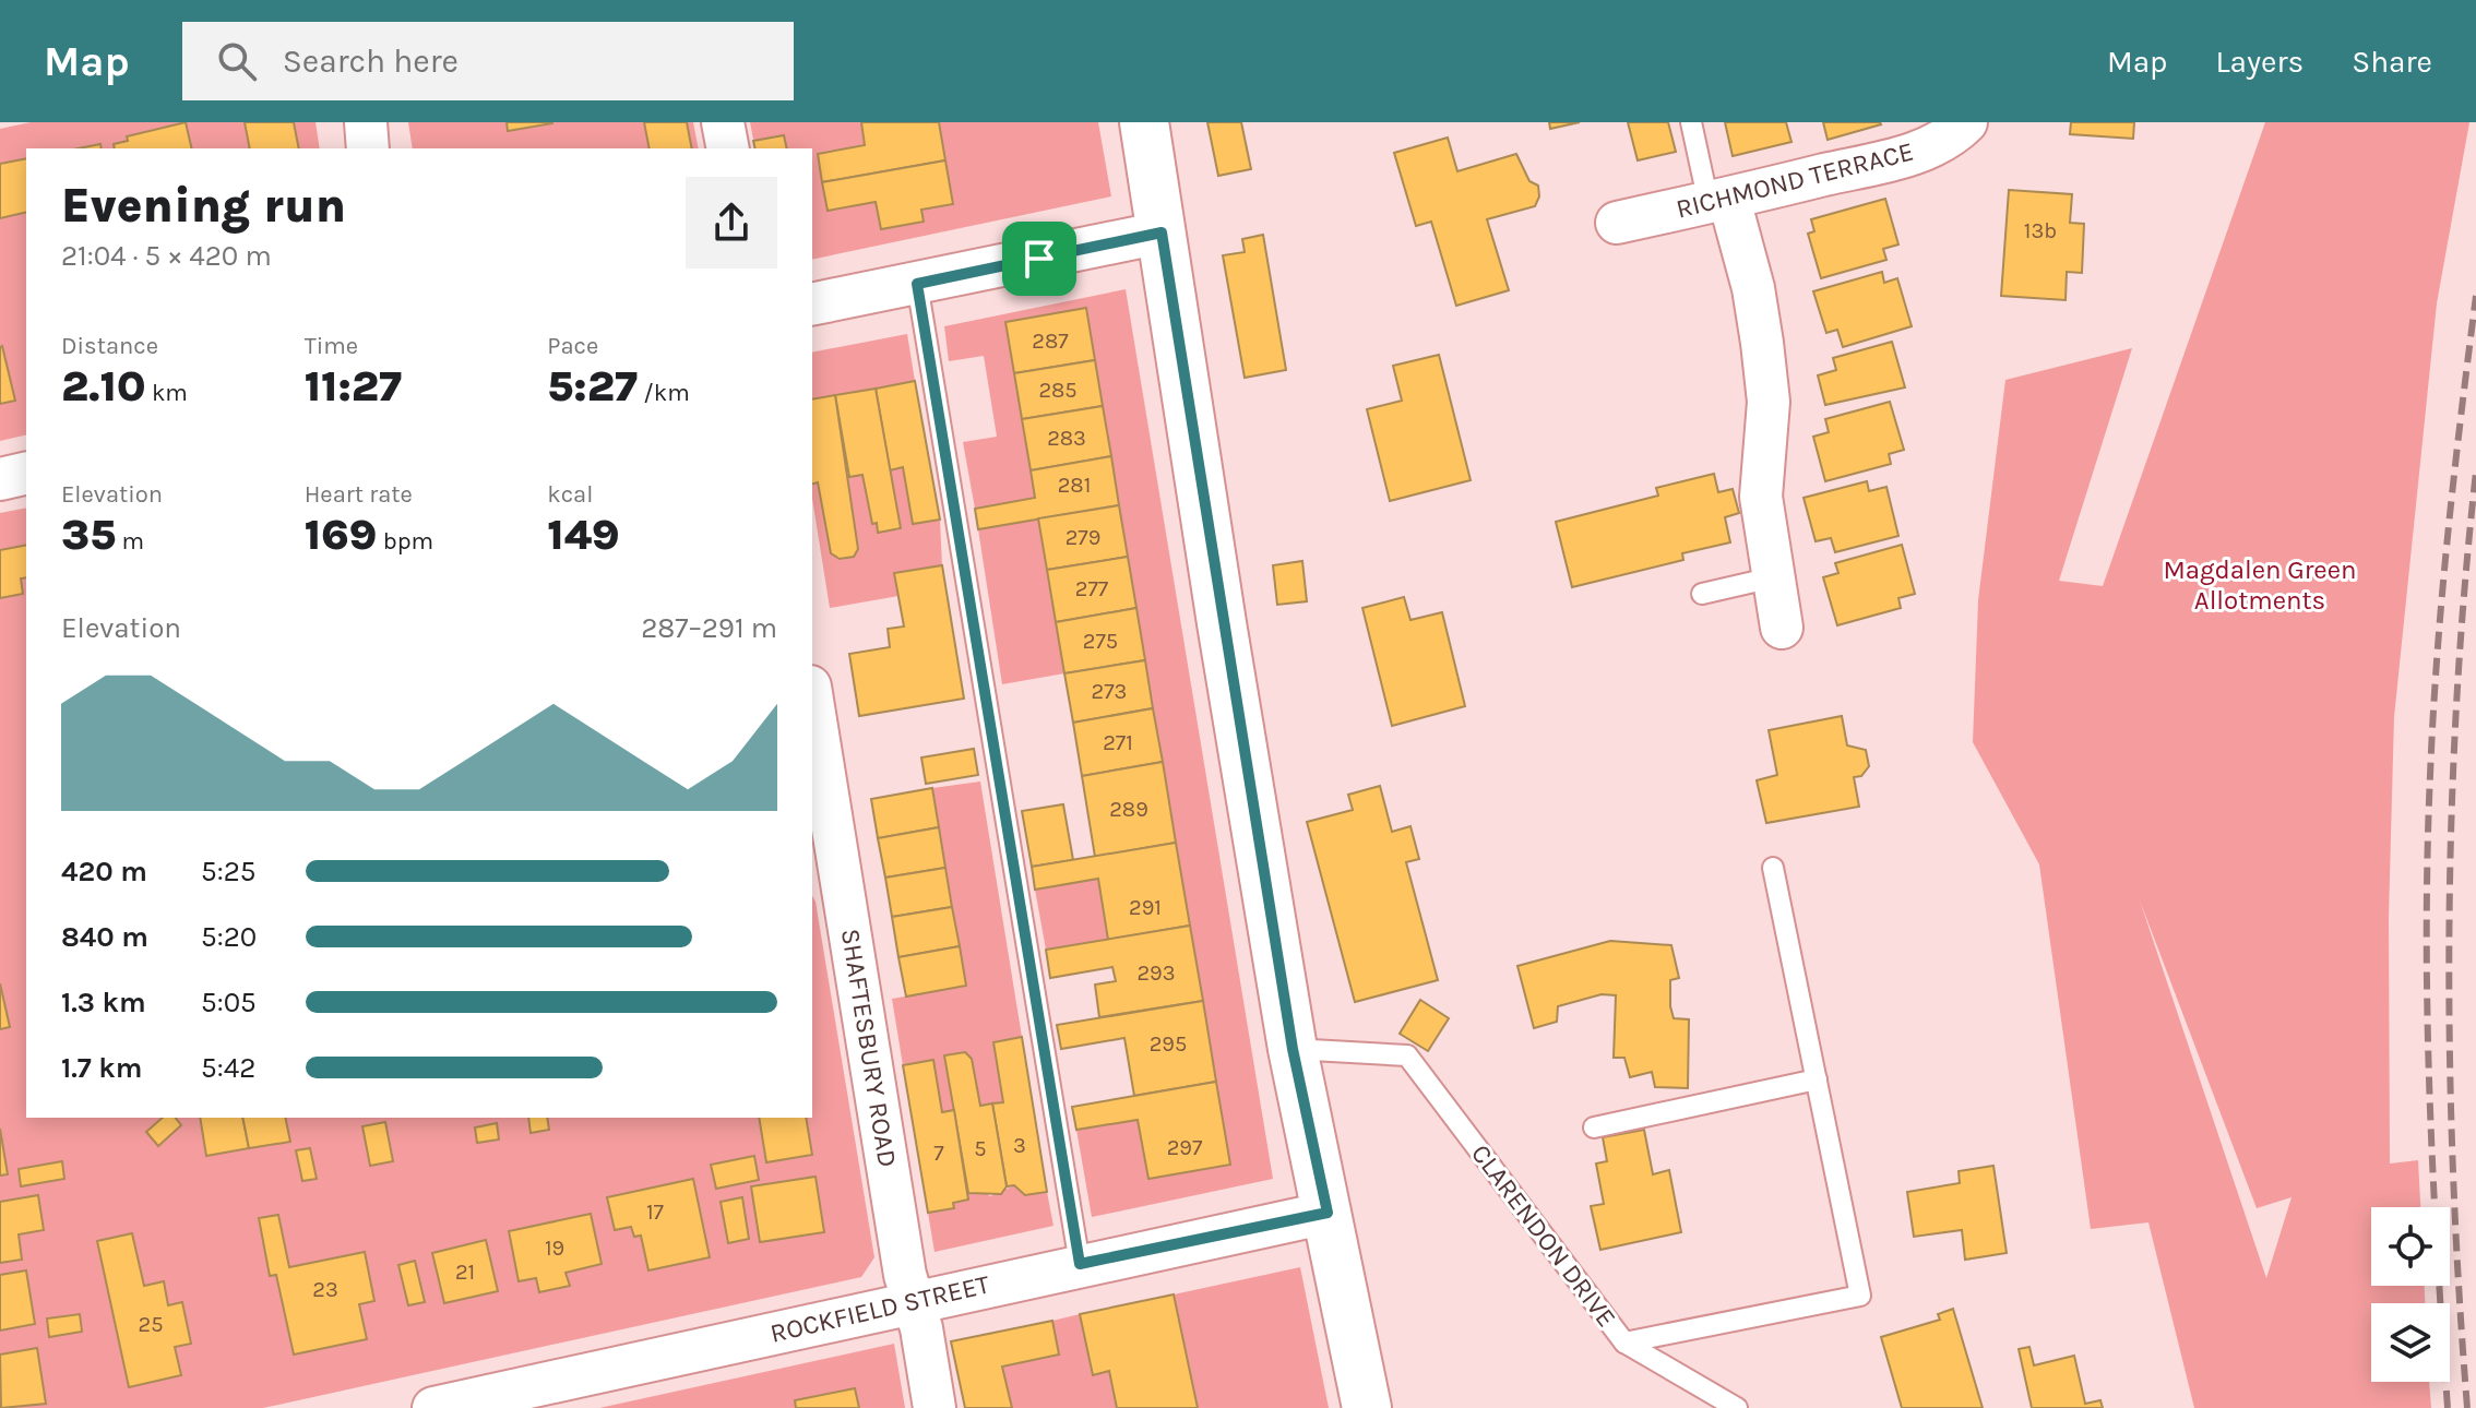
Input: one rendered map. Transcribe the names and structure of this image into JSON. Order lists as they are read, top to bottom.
{
  "streets": {
    "street": ["RICHMOND TERRACE", "SHAFTESBURY ROAD", "ROCKFIELD STREET"],
    "lane": ["CLARENDON DRIVE"]
  },
  "crossings": [
    ["SHAFTESBURY ROAD", "ROCKFIELD STREET"]
  ],
  "parks": ["Magdalen Green Allotments"],
  "house_numbers": [
    "13b",
    "287",
    "285",
    "283",
    "281",
    "279",
    "277",
    "275",
    "273",
    "271",
    "289",
    "291",
    "293",
    "295",
    "3",
    "297",
    "5",
    "7",
    "17",
    "19",
    "21",
    "23",
    "25"
  ],
  "page": {
    "header": "Map",
    "search": "Search here",
    "nav": ["Map", "Layers", "Share"],
    "heading": ["Evening run", "21:04 · 5 × 420 m"],
    "stats": [
      ["Distance", "2.10 km"],
      ["Time", "11:27"],
      ["Pace", "5:27 /km"],
      ["Elevation", "35 m"],
      ["Heart rate", "169 bpm"],
      ["kcal", "149"]
    ],
    "chart": ["Elevation", "287–291 m"],
    "list": [
      {
        "name": "420 m",
        "note": "5:25"
      },
      {
        "name": "840 m",
        "note": "5:20"
      },
      {
        "name": "1.3 km",
        "note": "5:05"
      },
      {
        "name": "1.7 km",
        "note": "5:42"
      }
    ]
  }
}
